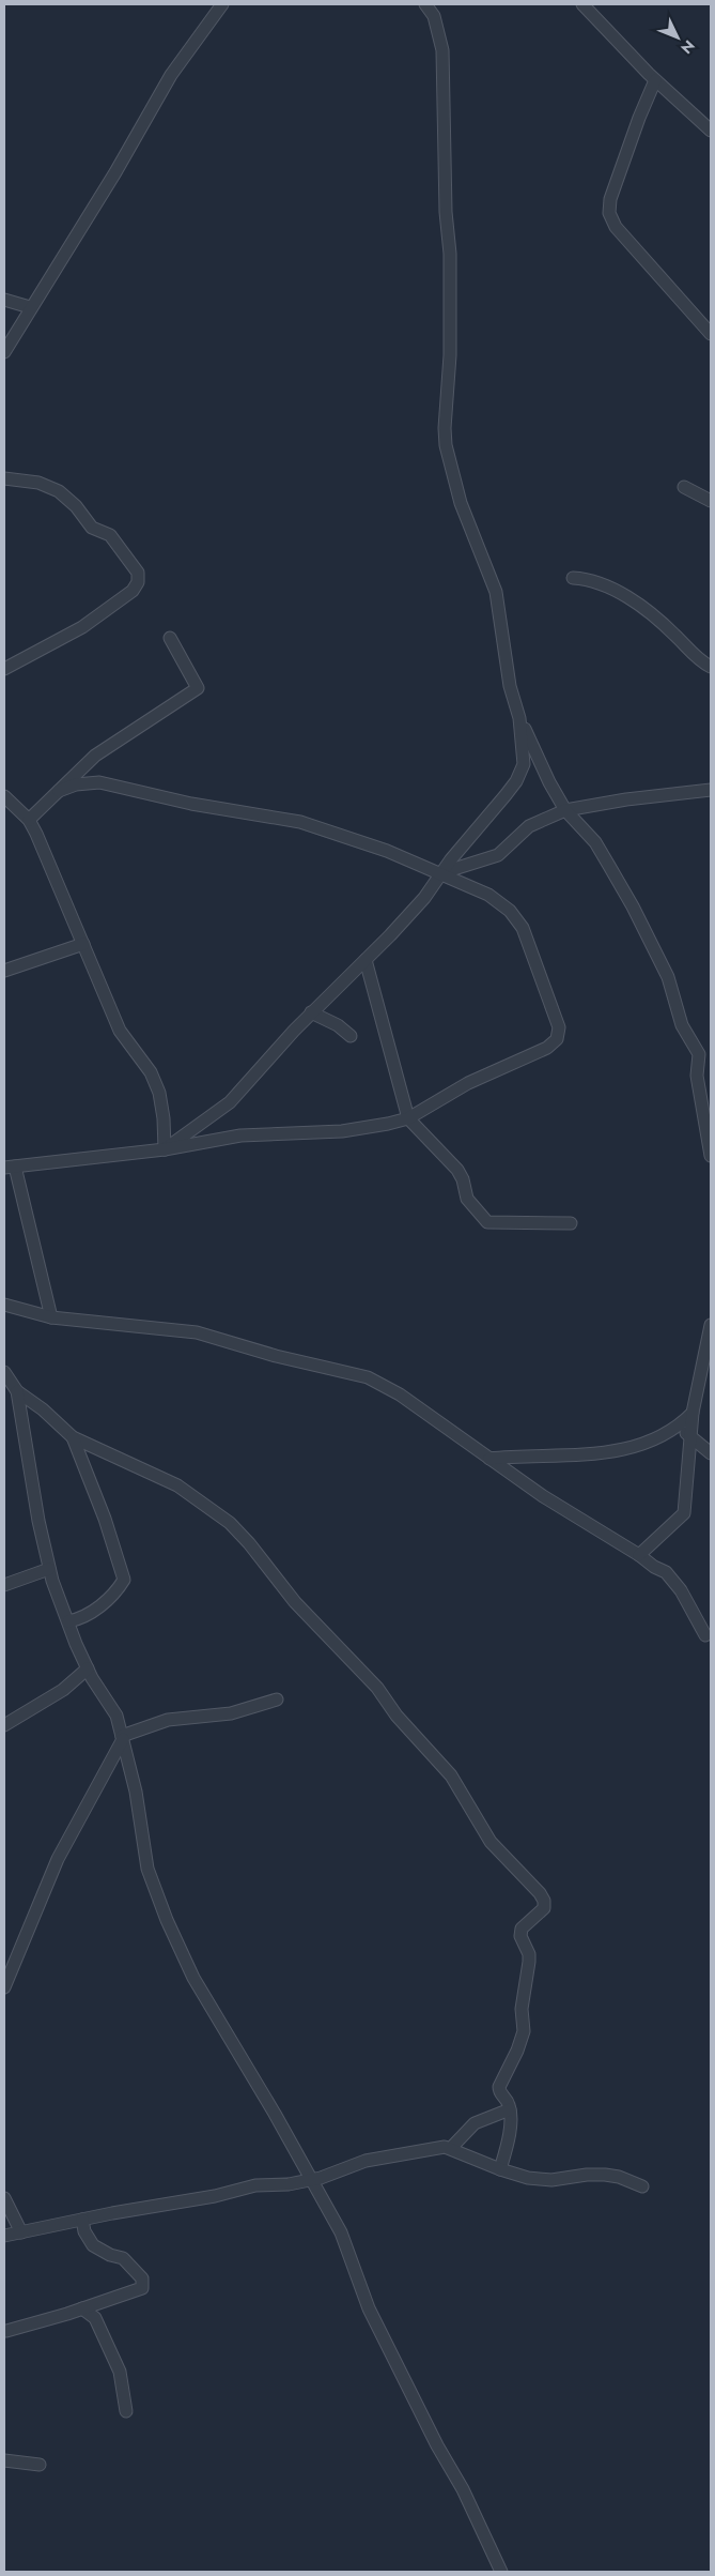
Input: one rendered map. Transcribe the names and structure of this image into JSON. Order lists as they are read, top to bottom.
{
  "north": "bottom right"
}
